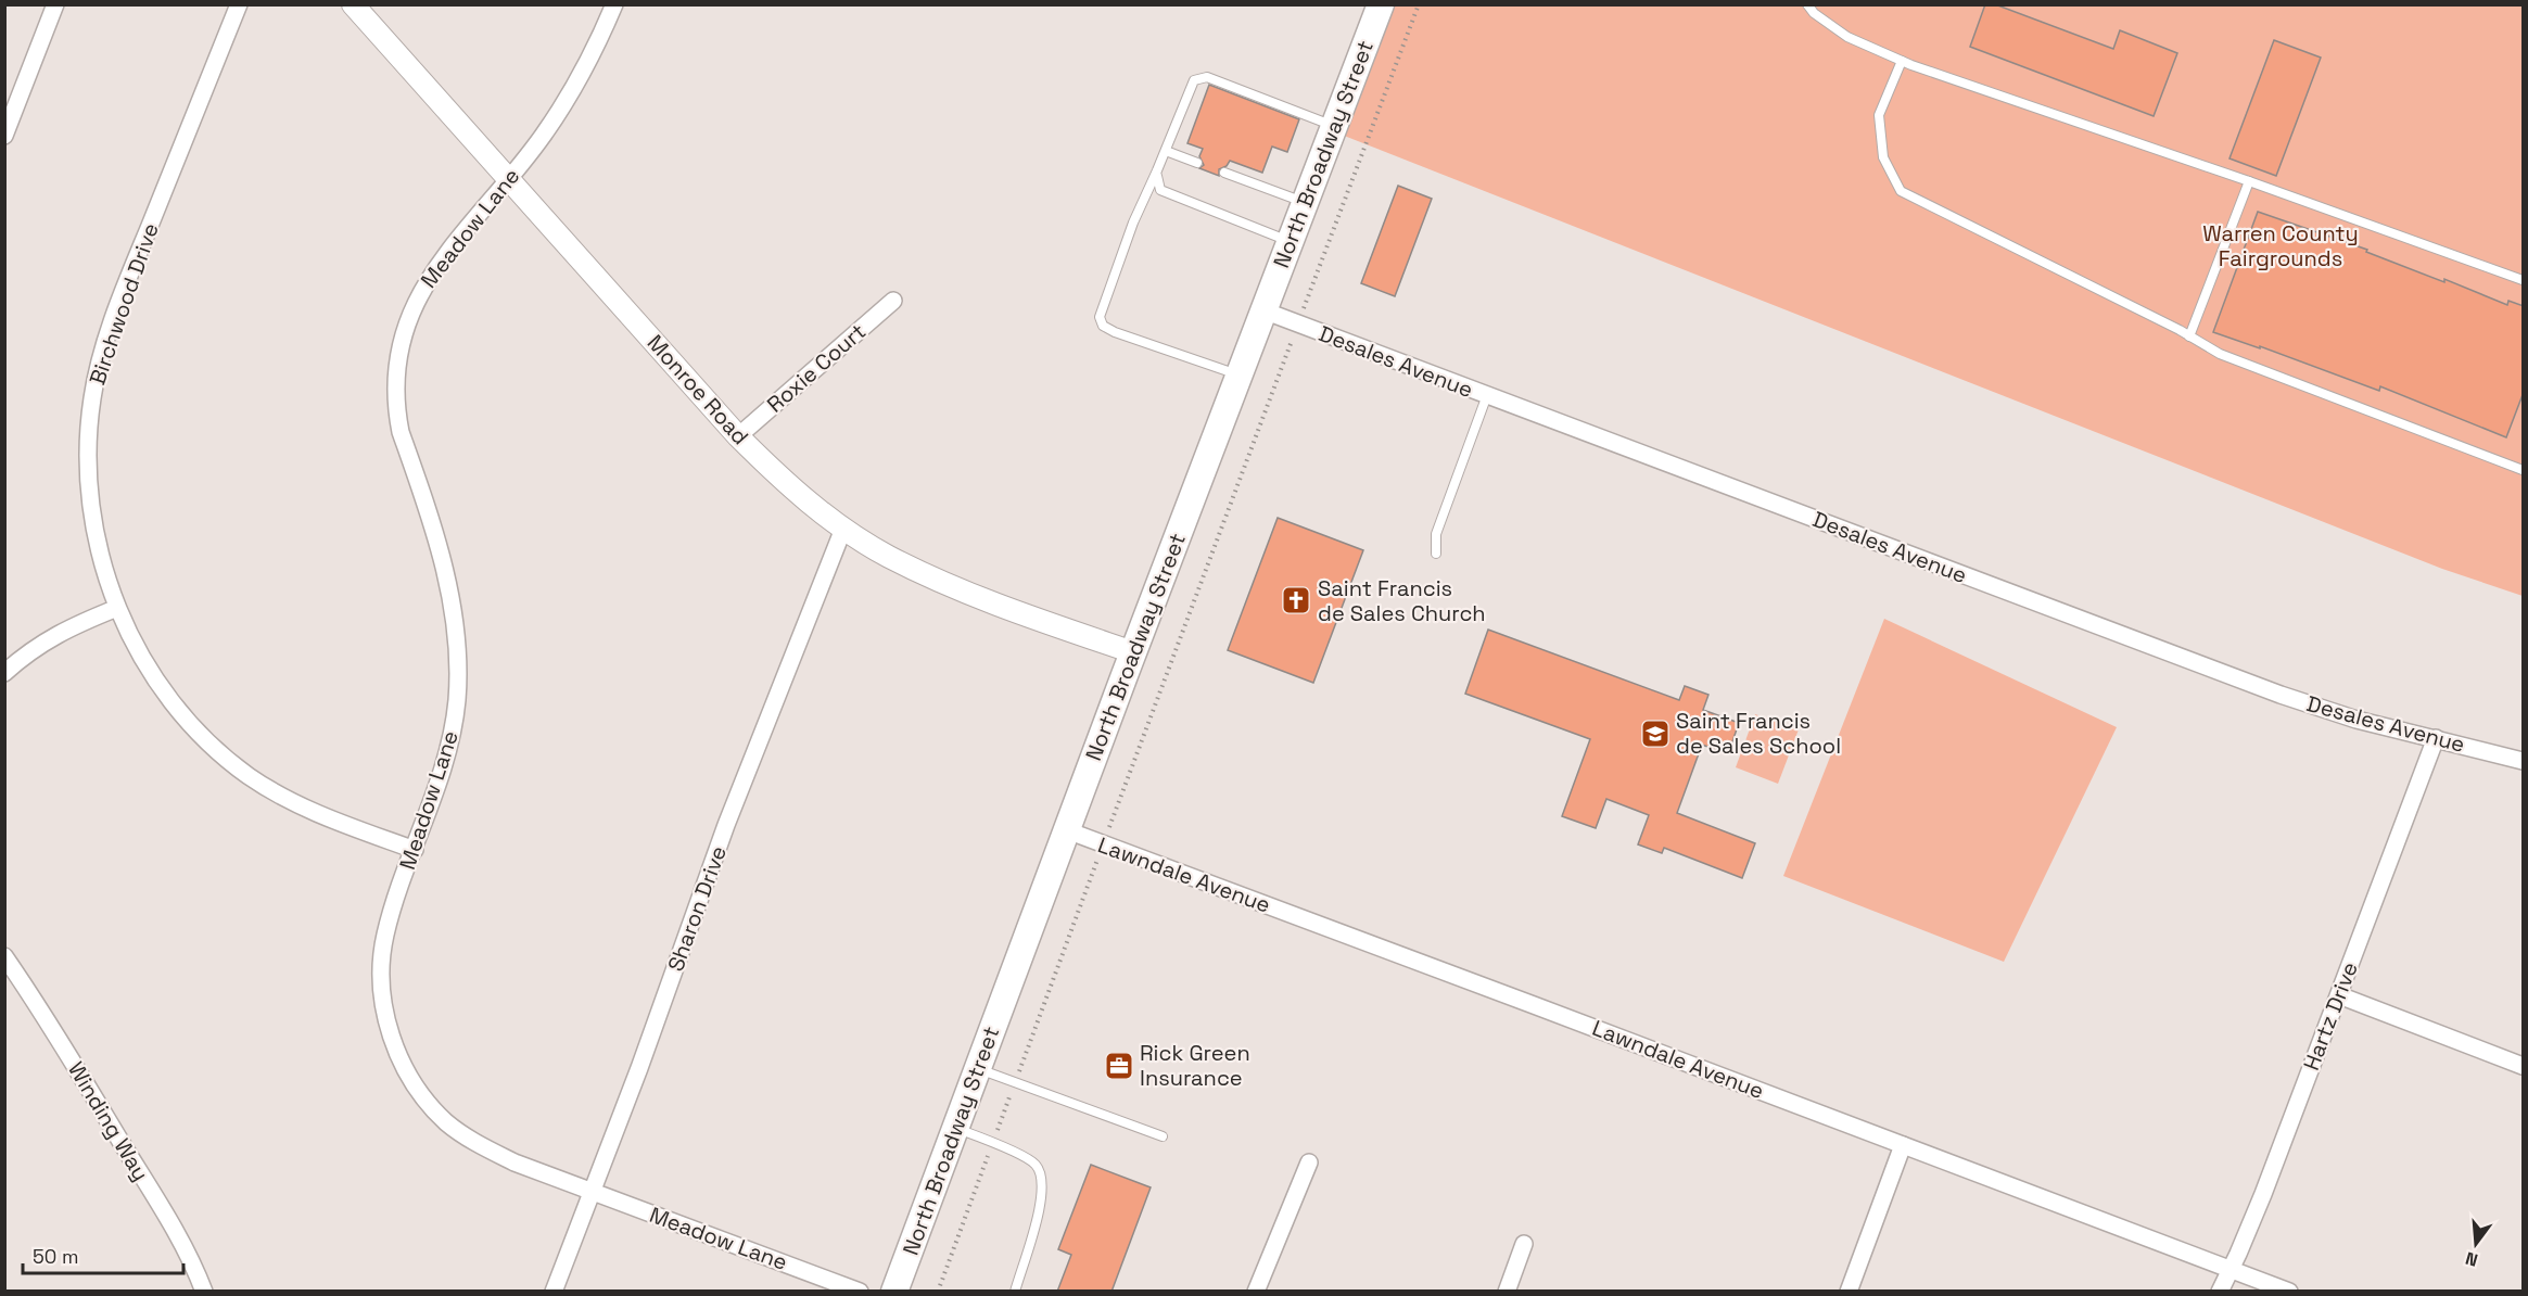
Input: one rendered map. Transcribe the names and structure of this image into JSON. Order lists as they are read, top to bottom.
{
  "streets": {
    "main road": ["North Broadway Street"],
    "street": [
      "Meadow Lane",
      "Birchwood Drive",
      "Desales Avenue",
      "Roxie Court",
      "Monroe Road",
      "Lawndale Avenue",
      "Sharon Drive",
      "Hartz Drive",
      "Winding Way"
    ]
  },
  "crossings": [
    ["North Broadway Street", "Desales Avenue"],
    ["North Broadway Street", "Monroe Road"],
    ["North Broadway Street", "Lawndale Avenue"],
    ["Meadow Lane", "Birchwood Drive"],
    ["Meadow Lane", "Monroe Road"],
    ["Meadow Lane", "Sharon Drive"],
    ["Desales Avenue", "Hartz Drive"],
    ["Roxie Court", "Monroe Road"],
    ["Monroe Road", "Sharon Drive"],
    ["Lawndale Avenue", "Hartz Drive"]
  ],
  "parks": ["Warren County Fairgrounds"],
  "places": {
    "church": ["Saint Francis de Sales Church"],
    "school or university": ["Saint Francis de Sales School"],
    "office": ["Rick Green Insurance"]
  },
  "scale_bar": "50 m",
  "north": "bottom"
}
